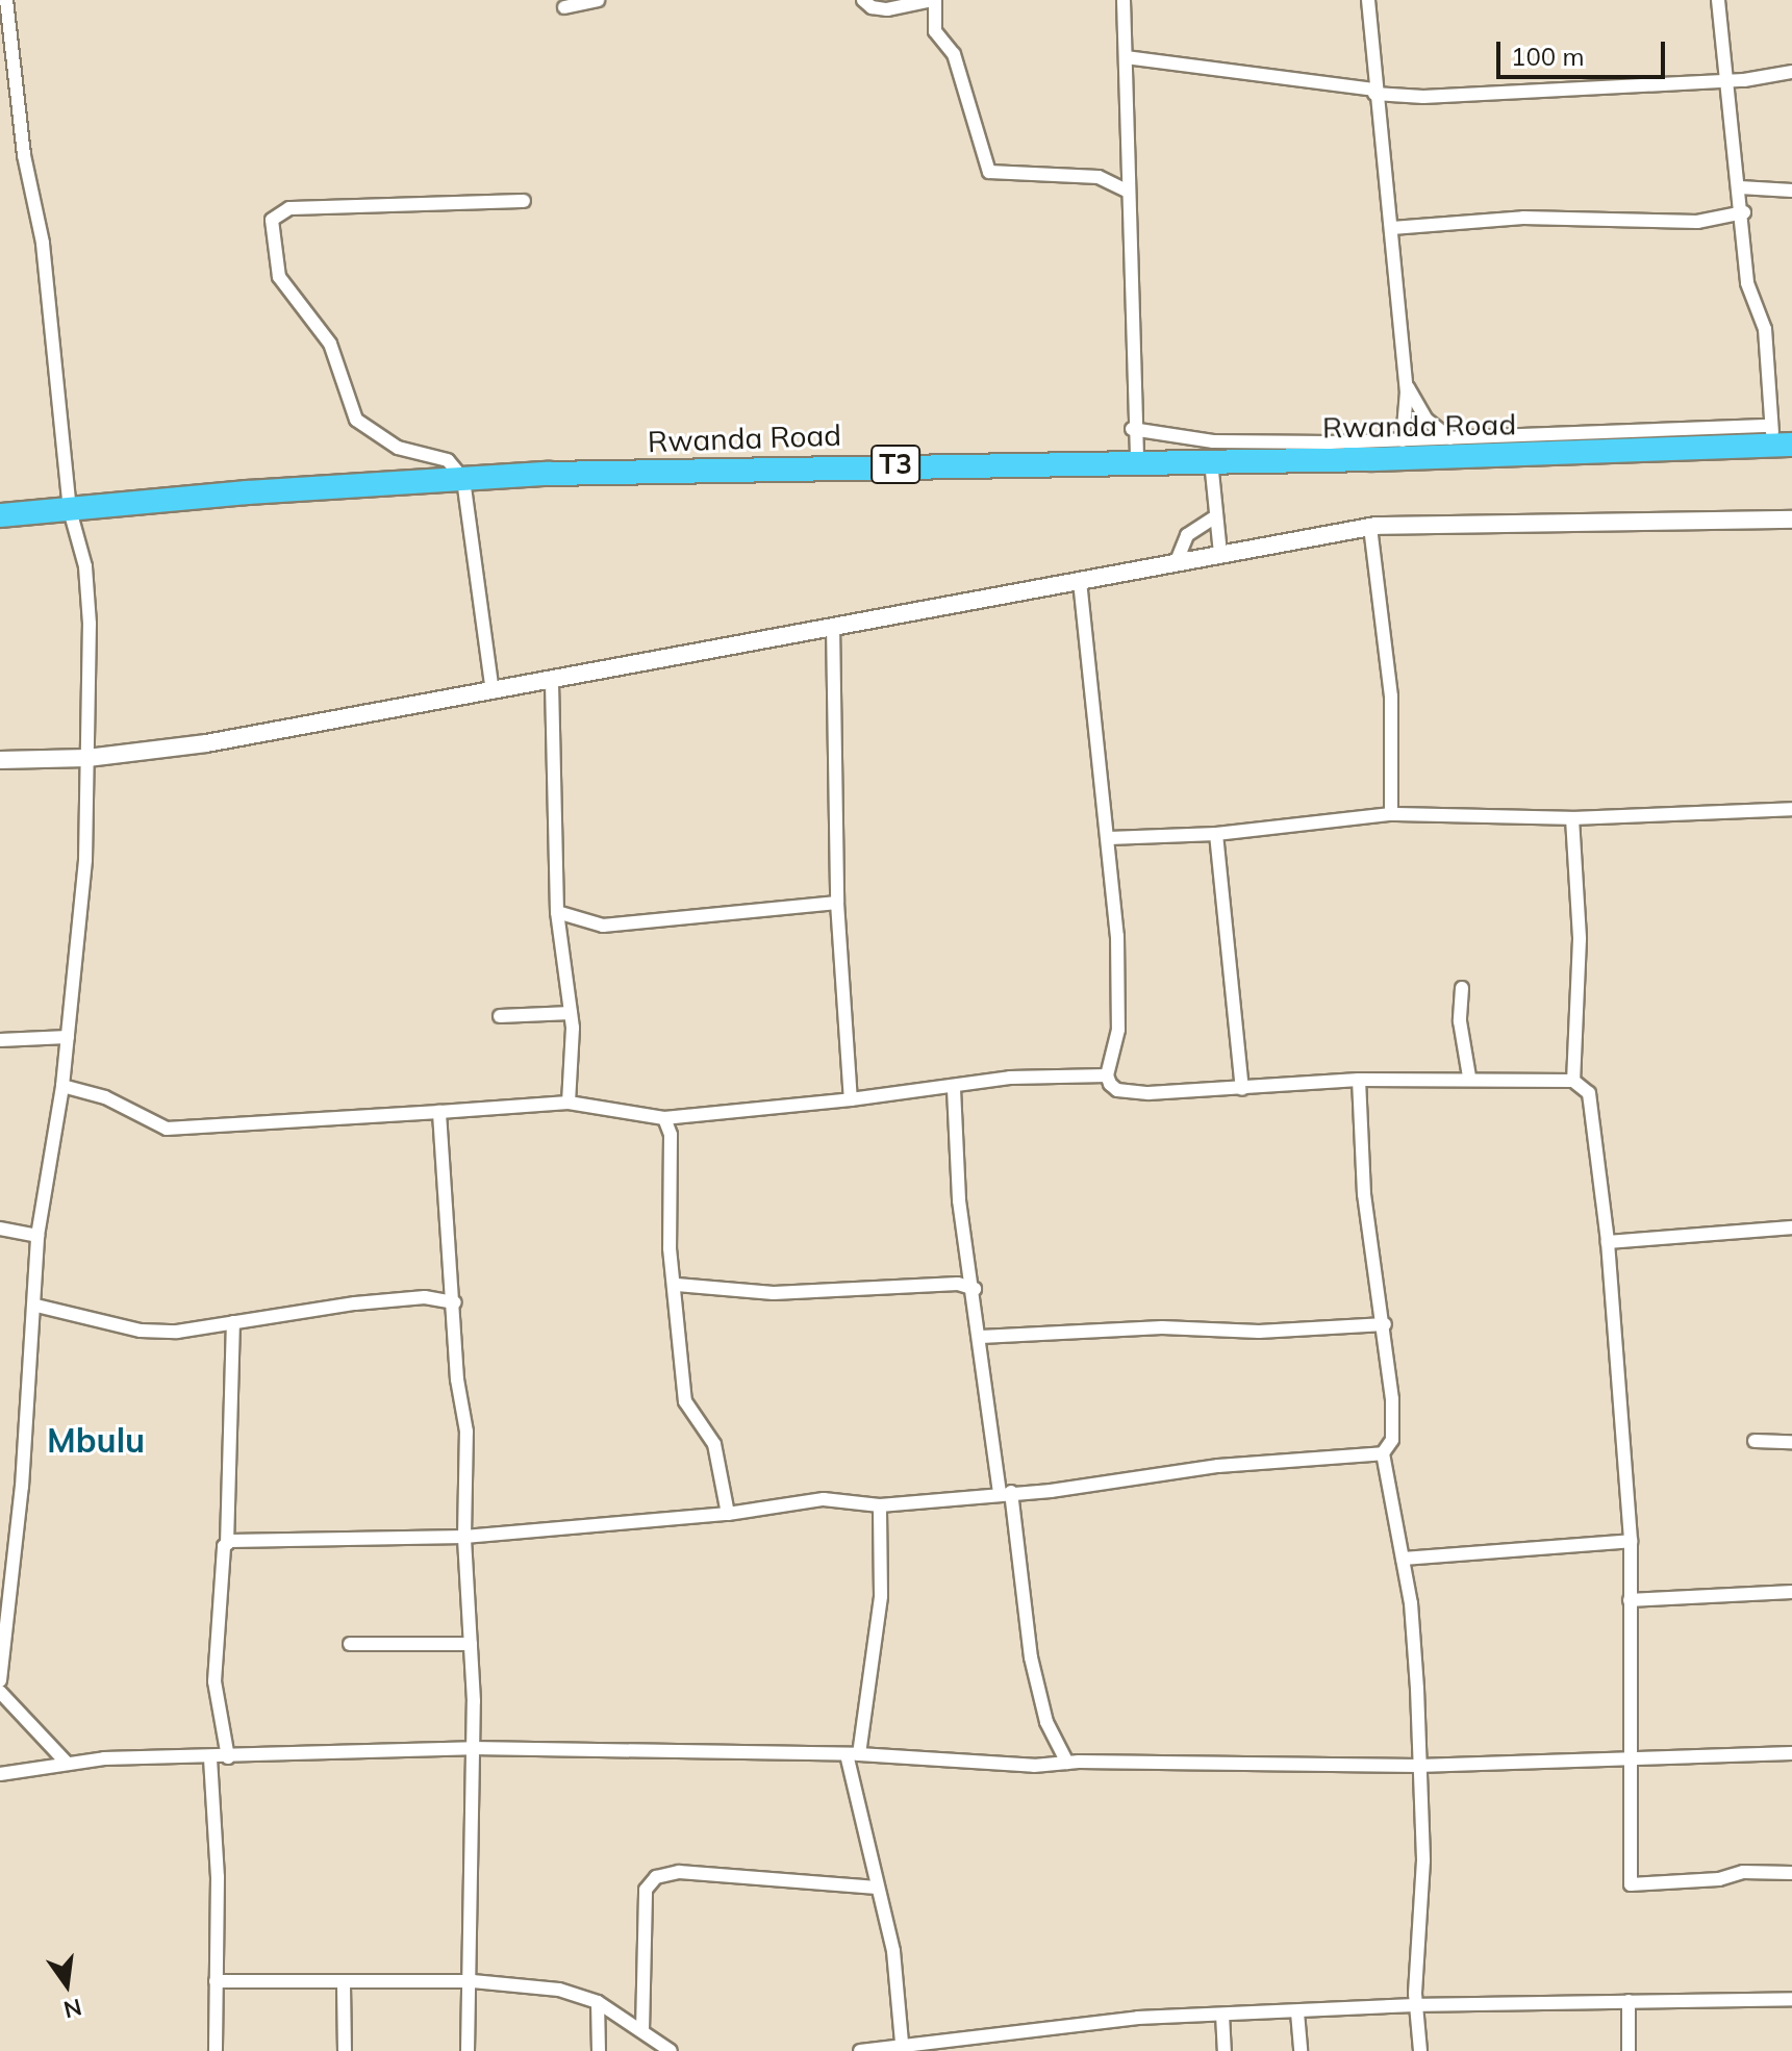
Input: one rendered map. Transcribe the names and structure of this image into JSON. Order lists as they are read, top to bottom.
{
  "streets": {
    "highway": ["Rwanda Road", "T3"]
  },
  "districts": ["Mbulu"],
  "scale_bar": "100 m",
  "north": "bottom"
}
